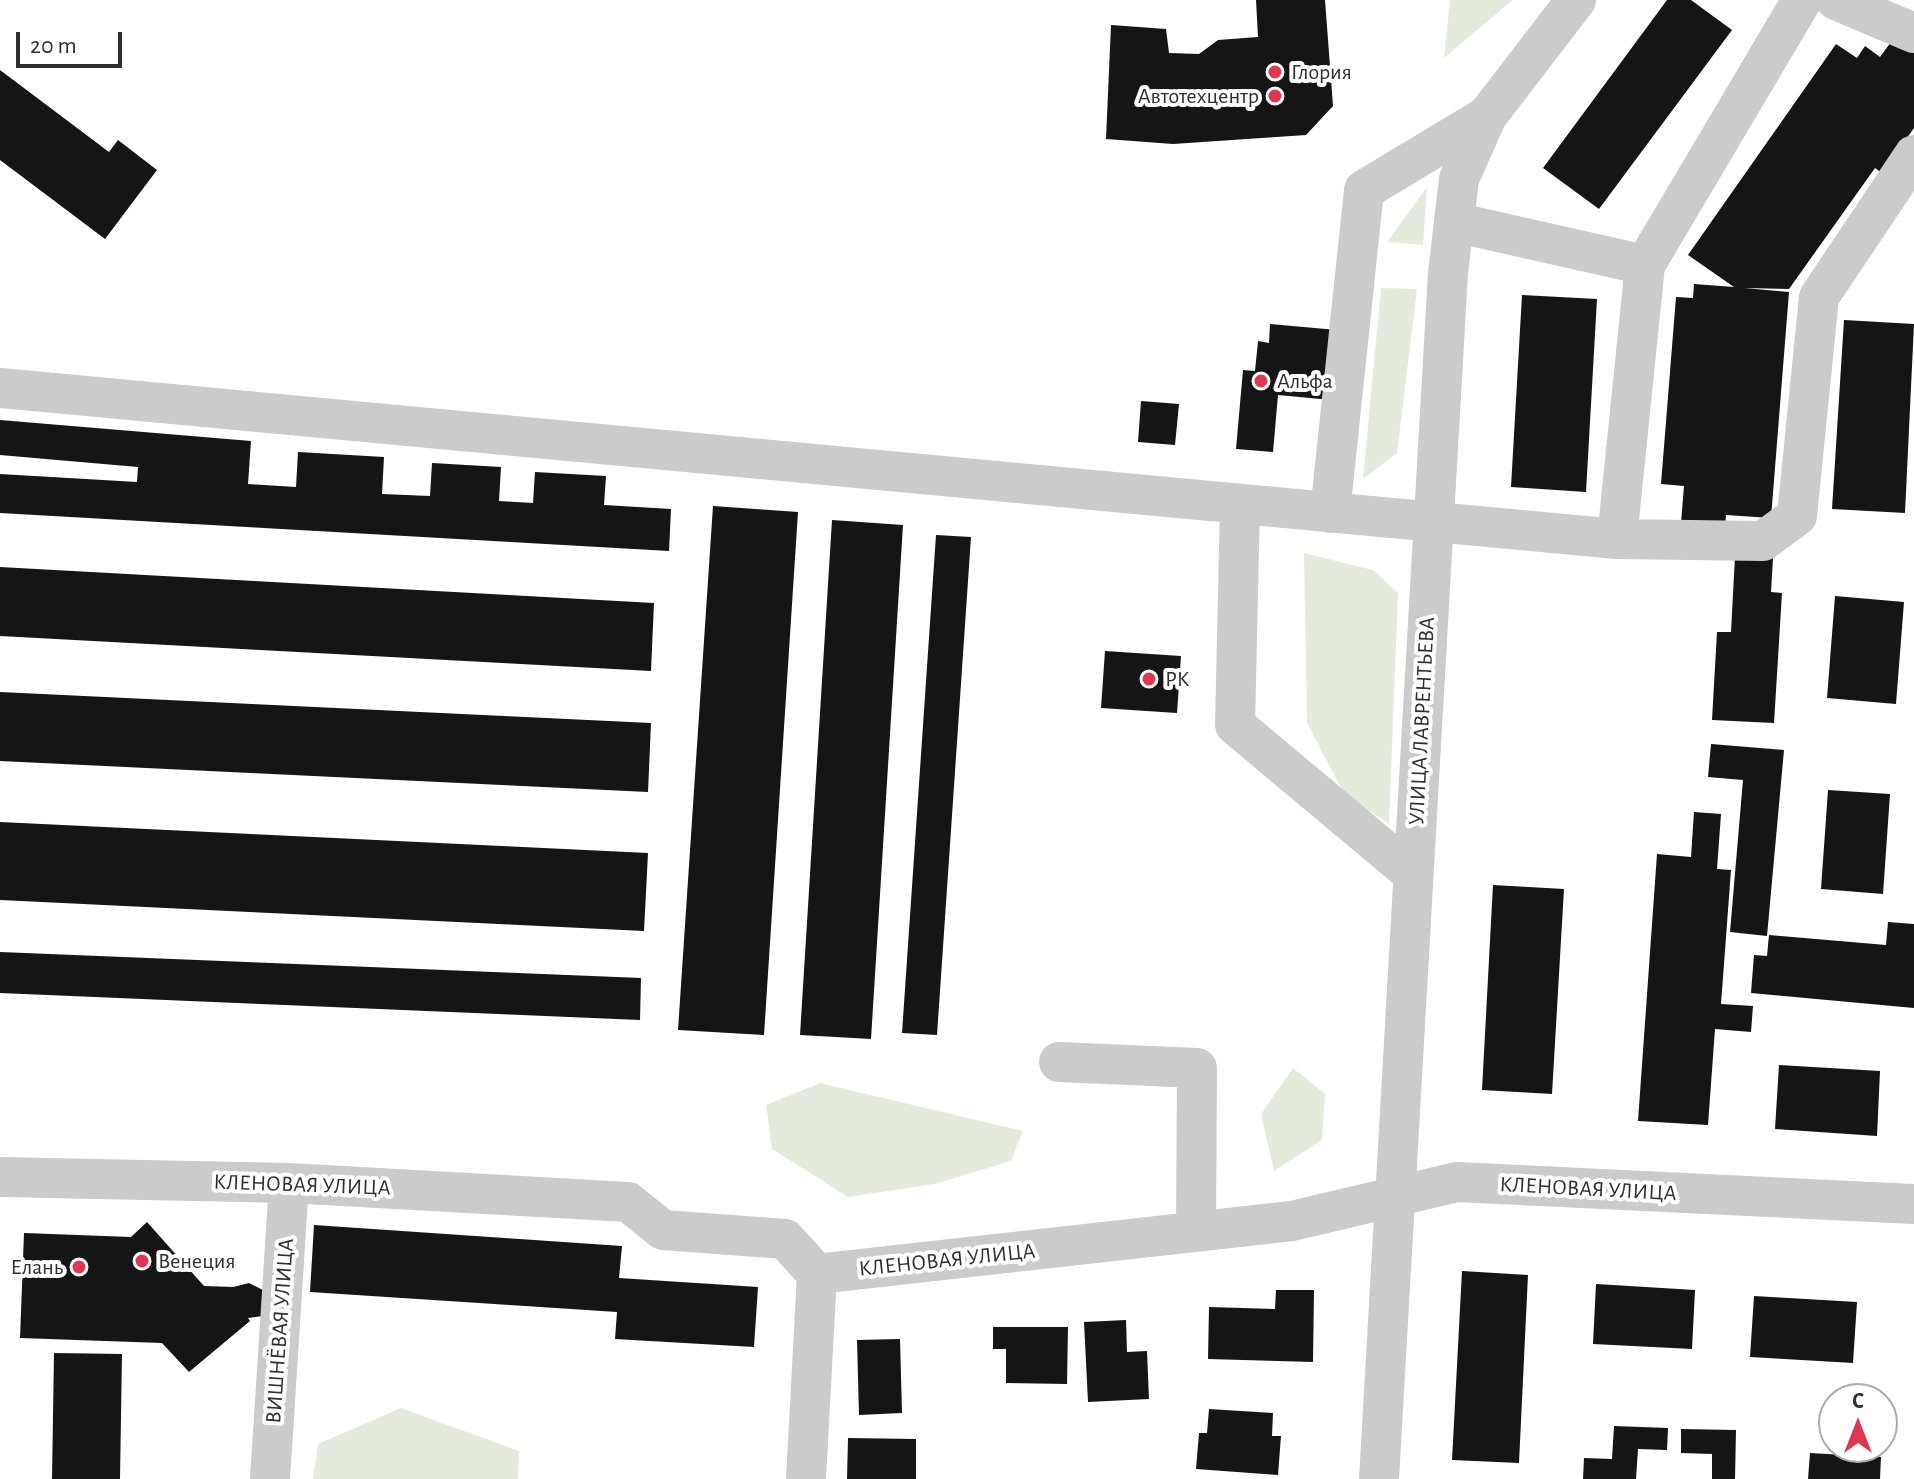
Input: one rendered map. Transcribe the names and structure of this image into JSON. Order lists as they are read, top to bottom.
{
  "streets": {
    "street": ["УЛИЦА ЛАВРЕНТЬЕВА", "КЛЕНОВАЯ УЛИЦА", "ВИШНЁВАЯ УЛИЦА"]
  },
  "crossings": [
    ["УЛИЦА ЛАВРЕНТЬЕВА", "КЛЕНОВАЯ УЛИЦА"],
    ["КЛЕНОВАЯ УЛИЦА", "ВИШНЁВАЯ УЛИЦА"]
  ],
  "places": [
    "Глория",
    "Автотехцентр",
    "Альфа",
    "РК",
    "Венеция",
    "Елань"
  ],
  "scale_bar": "20 m",
  "north": "top"
}
